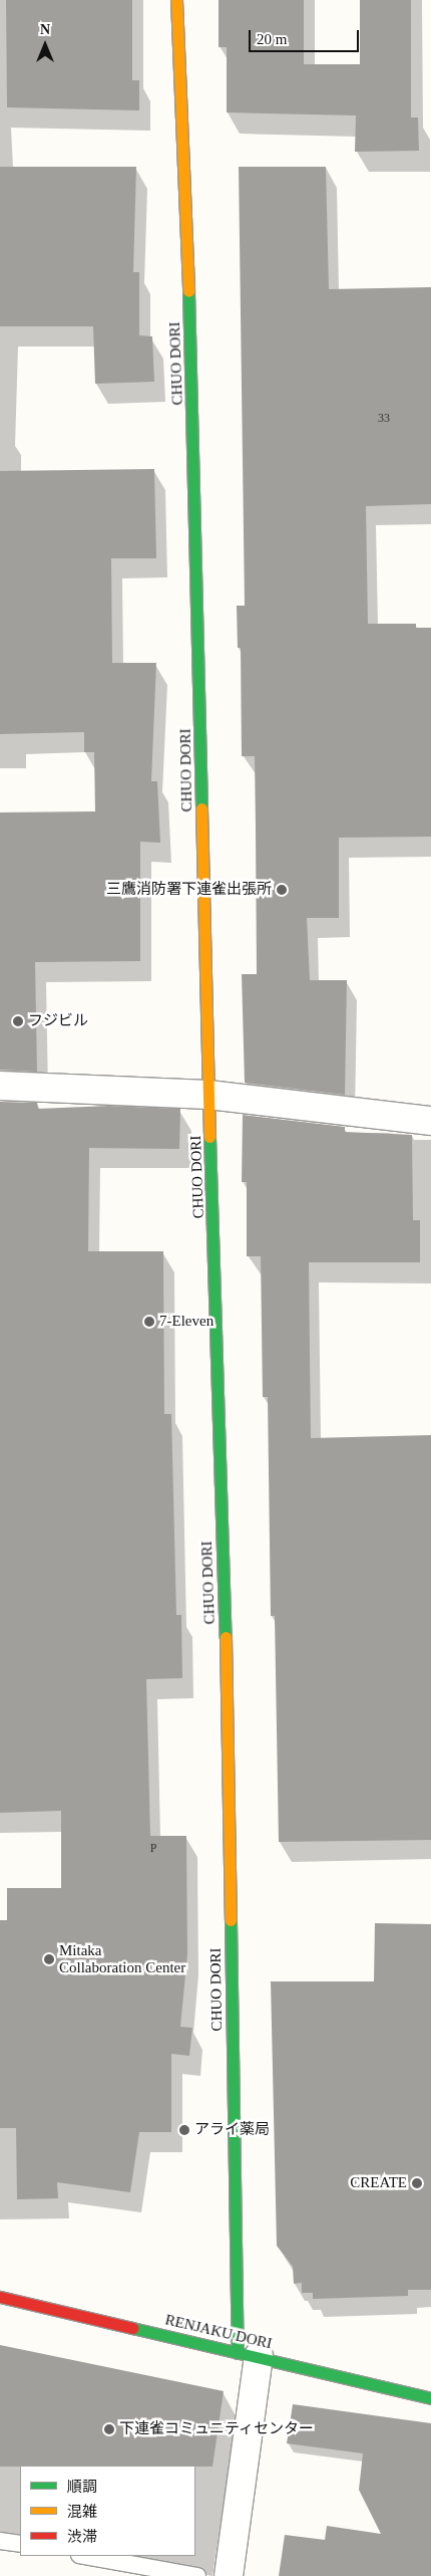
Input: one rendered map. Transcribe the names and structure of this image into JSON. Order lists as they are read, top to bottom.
{
  "streets": {
    "street": ["CHUO DORI", "RENJAKU DORI"]
  },
  "crossings": [
    ["CHUO DORI", "RENJAKU DORI"]
  ],
  "places": [
    "三鷹消防署下連雀出張所",
    "フジビル",
    "7-Eleven",
    "Mitaka Collaboration Center",
    "アライ薬局",
    "CREATE",
    "下連雀コミュニティセンター"
  ],
  "house_numbers": ["33", "P"],
  "legend": ["順調", "混雑", "渋滞"],
  "scale_bar": "20 m",
  "north": "top"
}
